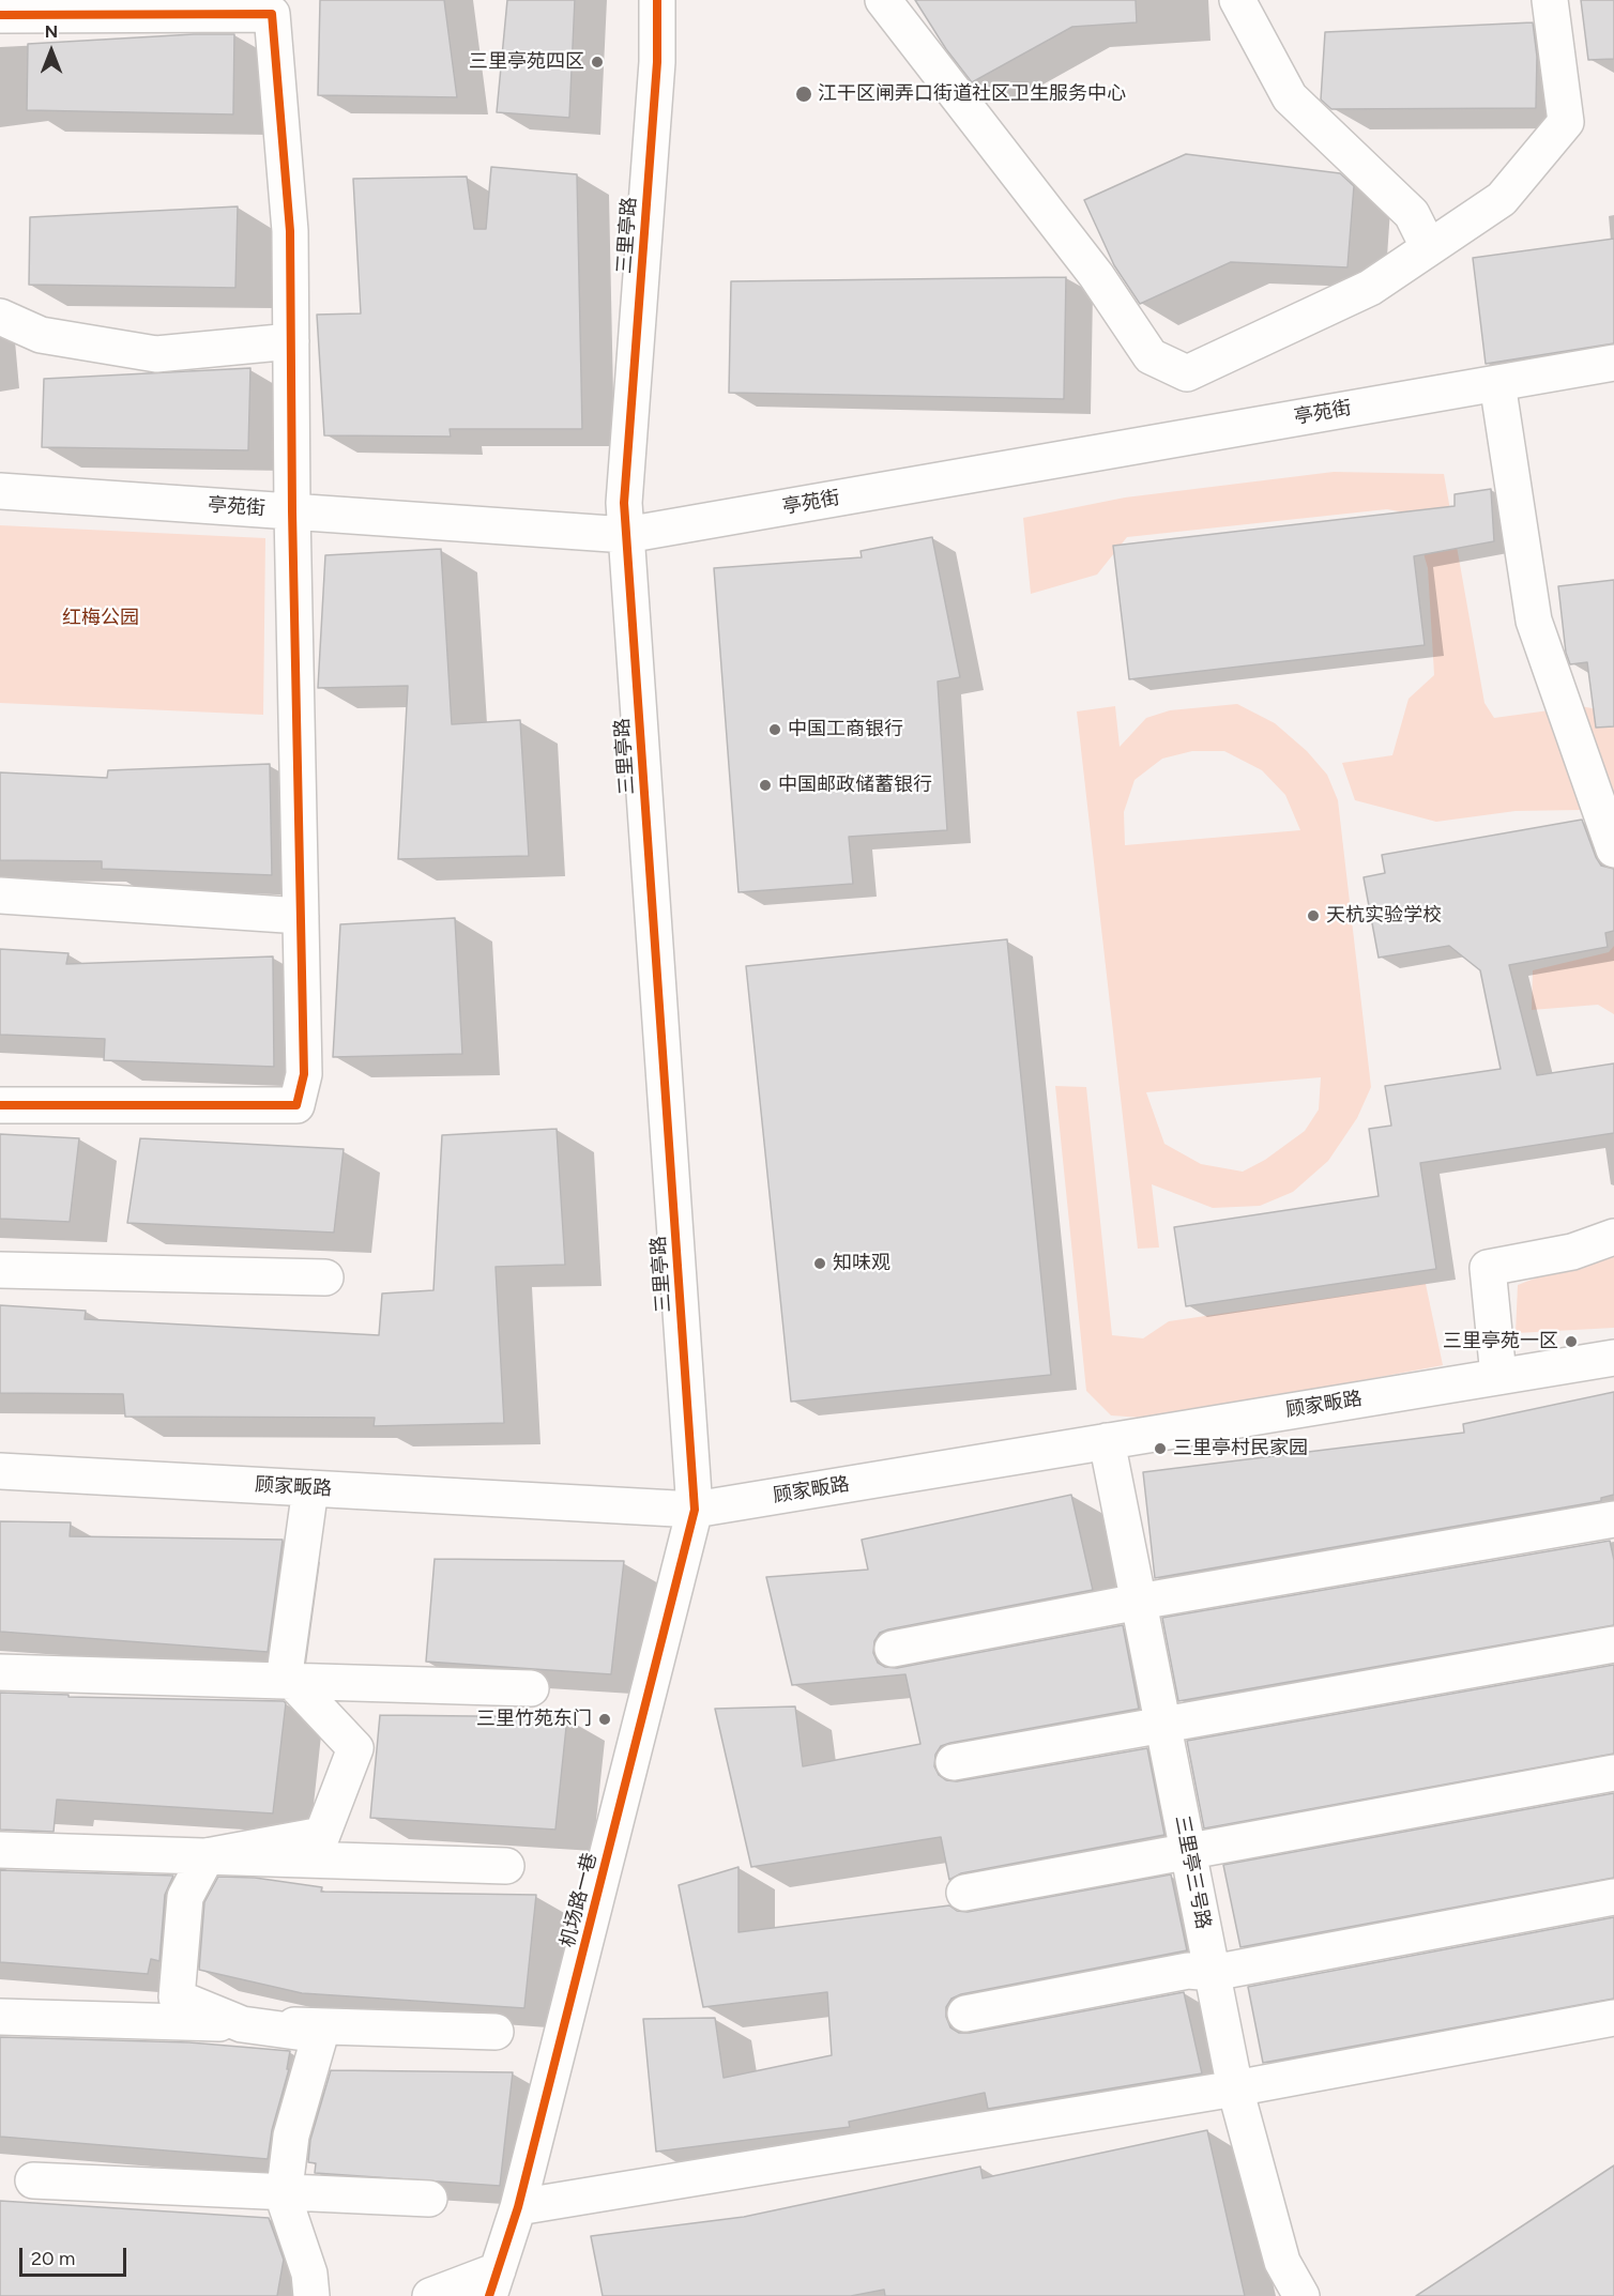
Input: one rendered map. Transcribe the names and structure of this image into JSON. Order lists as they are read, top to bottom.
{
  "streets": {
    "street": [
      "三里亭路",
      "亭苑街",
      "顾家畈路",
      "三里亭三号路",
      "机场路一巷"
    ]
  },
  "crossings": [
    ["三里亭路", "亭苑街"],
    ["三里亭路", "顾家畈路"],
    ["三里亭路", "机场路一巷"],
    ["顾家畈路", "三里亭三号路"],
    ["顾家畈路", "机场路一巷"]
  ],
  "parks": ["红梅公园"],
  "places": [
    "三里亭苑四区",
    "江干区闸弄口街道社区卫生服务中心",
    "中国工商银行",
    "中国邮政储蓄银行",
    "天杭实验学校",
    "知味观",
    "三里亭苑一区",
    "三里亭村民家园",
    "三里竹苑东门"
  ],
  "scale_bar": "20 m",
  "north": "top"
}
